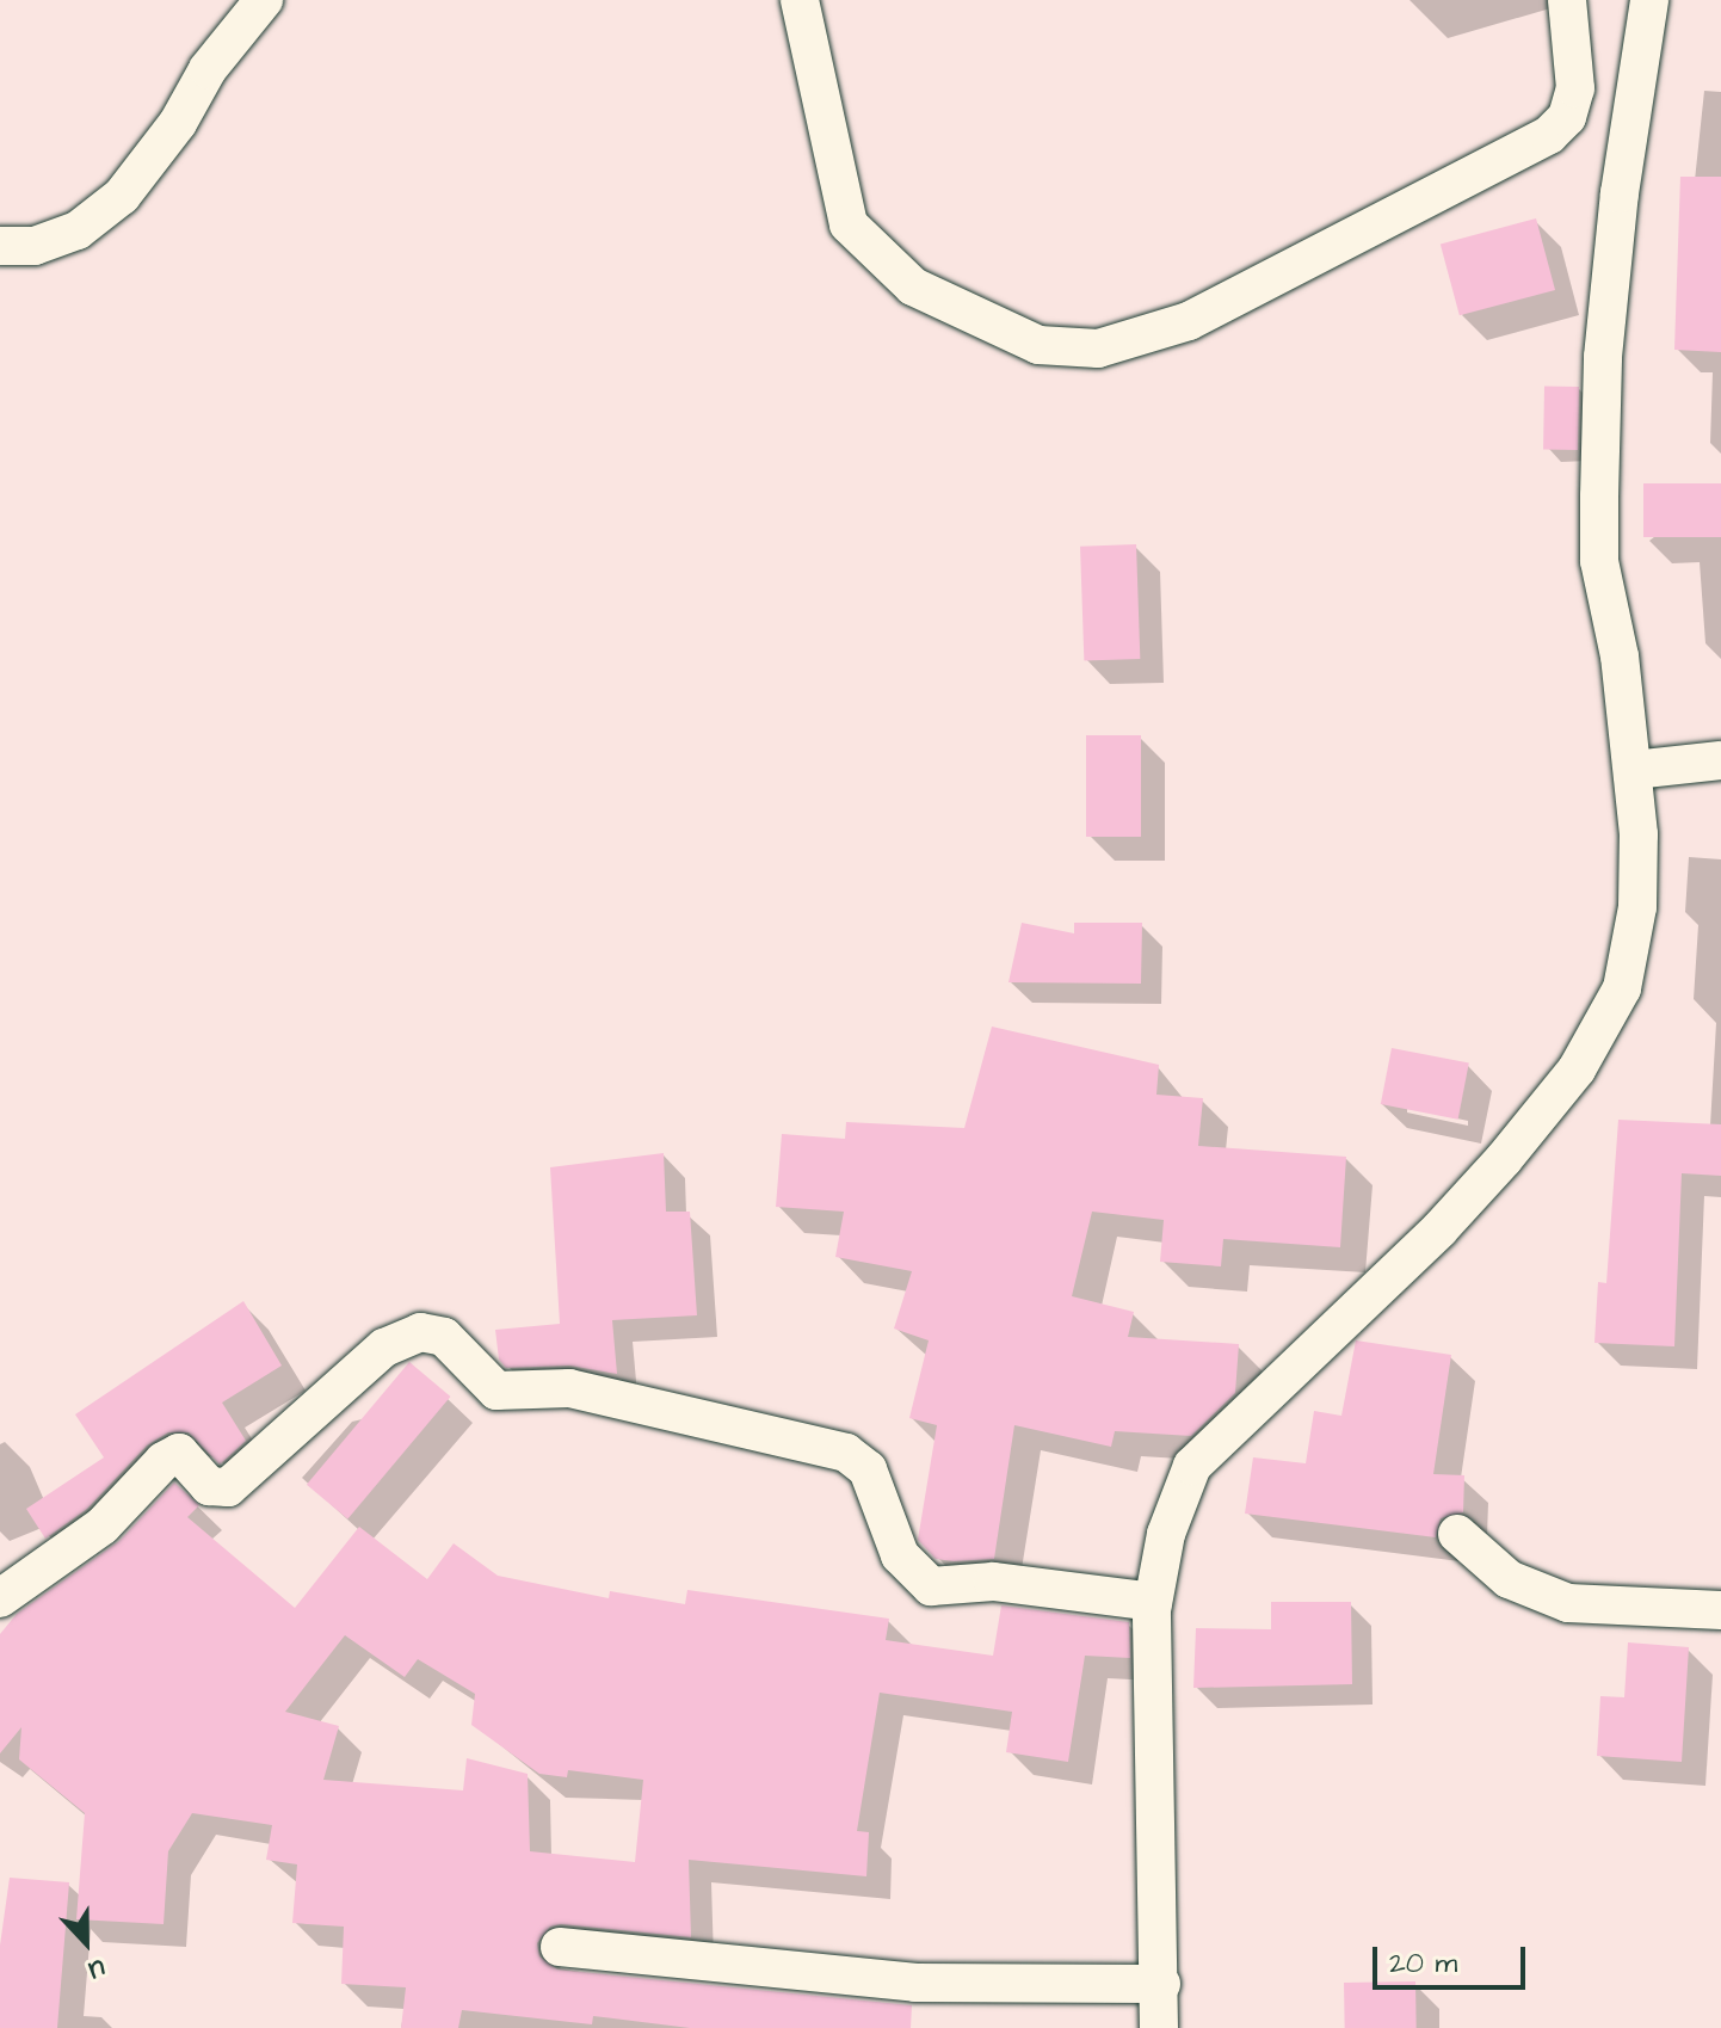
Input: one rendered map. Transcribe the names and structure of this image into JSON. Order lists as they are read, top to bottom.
{
  "scale_bar": "20 m",
  "north": "bottom"
}
